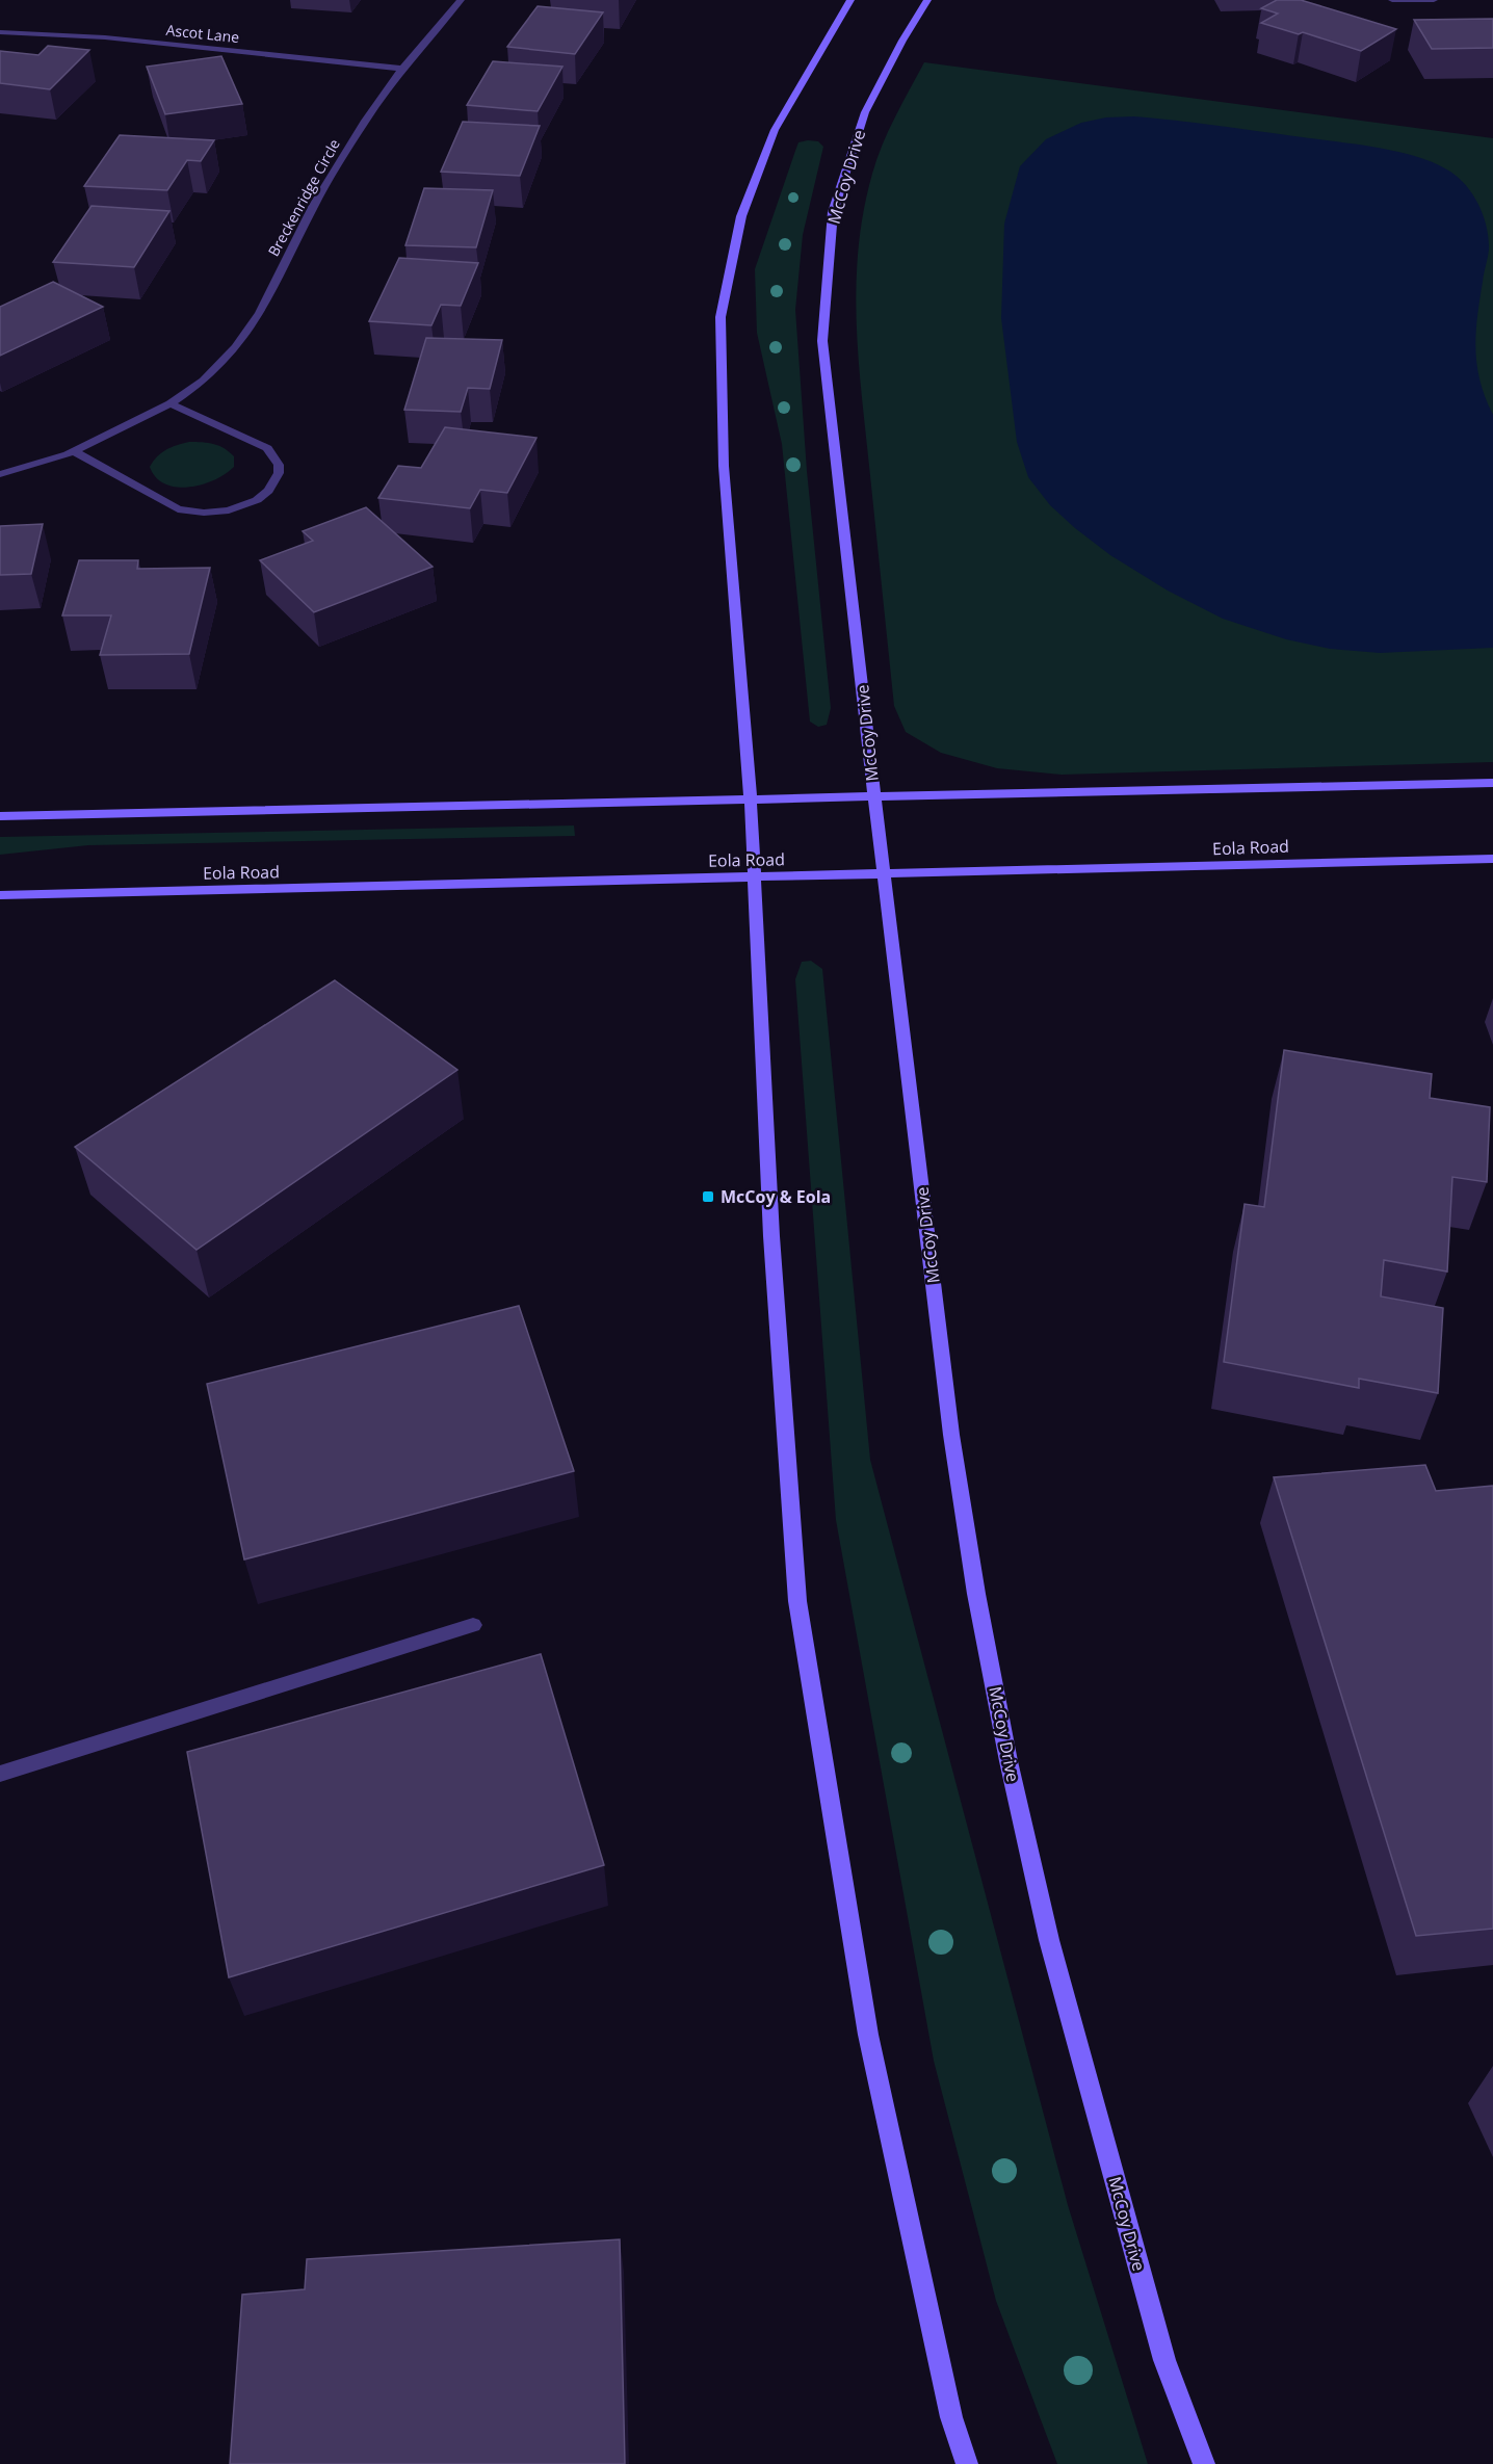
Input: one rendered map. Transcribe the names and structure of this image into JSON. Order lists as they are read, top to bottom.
{
  "streets": {
    "street": [
      "Ascot Lane",
      "McCoy Drive",
      "Breckenridge Circle",
      "Eola Road"
    ]
  },
  "crossings": [
    ["Ascot Lane", "Breckenridge Circle"],
    ["McCoy Drive", "Eola Road"]
  ],
  "places": {
    "transit": ["McCoy & Eola"]
  }
}
